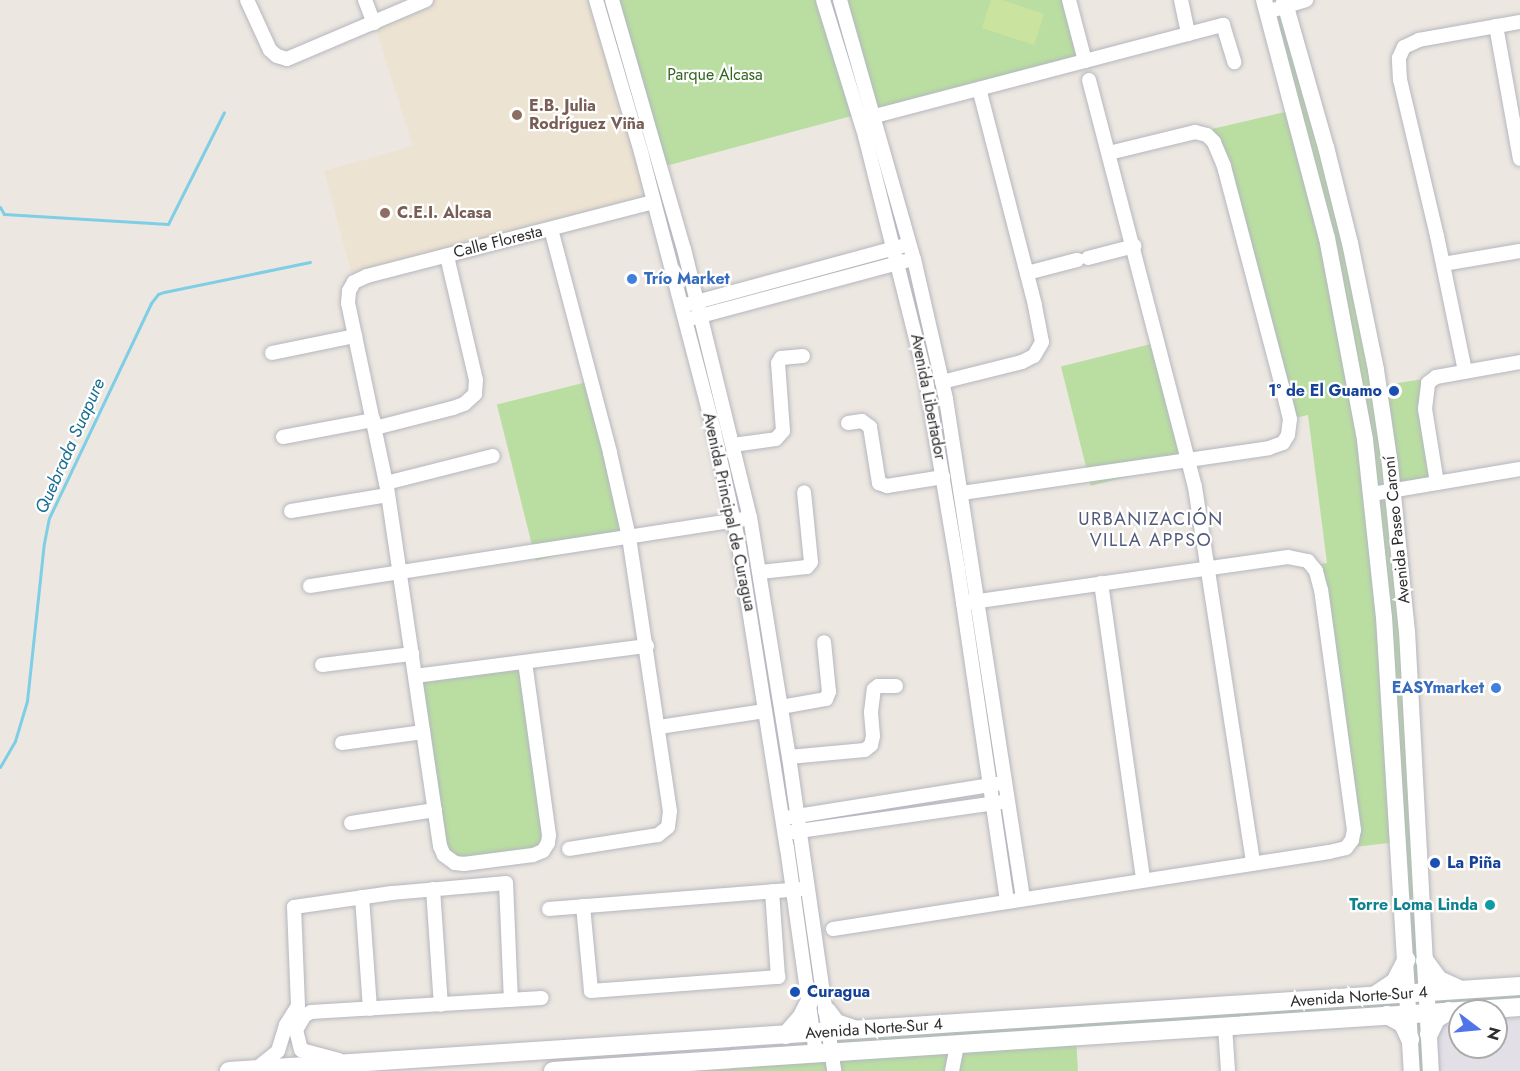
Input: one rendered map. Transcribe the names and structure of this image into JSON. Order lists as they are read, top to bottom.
{
  "streets": {
    "main road": ["Avenida Norte-Sur 4"],
    "street": [
      "Calle Floresta",
      "Avenida Libertador",
      "Avenida Principal de Curagua",
      "Avenida Paseo Caroní"
    ]
  },
  "crossings": [
    ["Calle Floresta", "Avenida Principal de Curagua"],
    ["Avenida Principal de Curagua", "Avenida Norte-Sur 4"],
    ["Avenida Paseo Caroní", "Avenida Norte-Sur 4"]
  ],
  "districts": ["URBANIZACIÓN VILLA APPSO"],
  "water": ["Quebrada Suapure"],
  "parks": ["Parque Alcasa"],
  "places": [
    "E.B. Julia Rodríguez Viña",
    "C.E.I. Alcasa",
    "Trío Market",
    "1° de El Guamo",
    "EASYmarket",
    "La Piña",
    "Torre Loma Linda",
    "Curagua"
  ],
  "north": "right"
}
